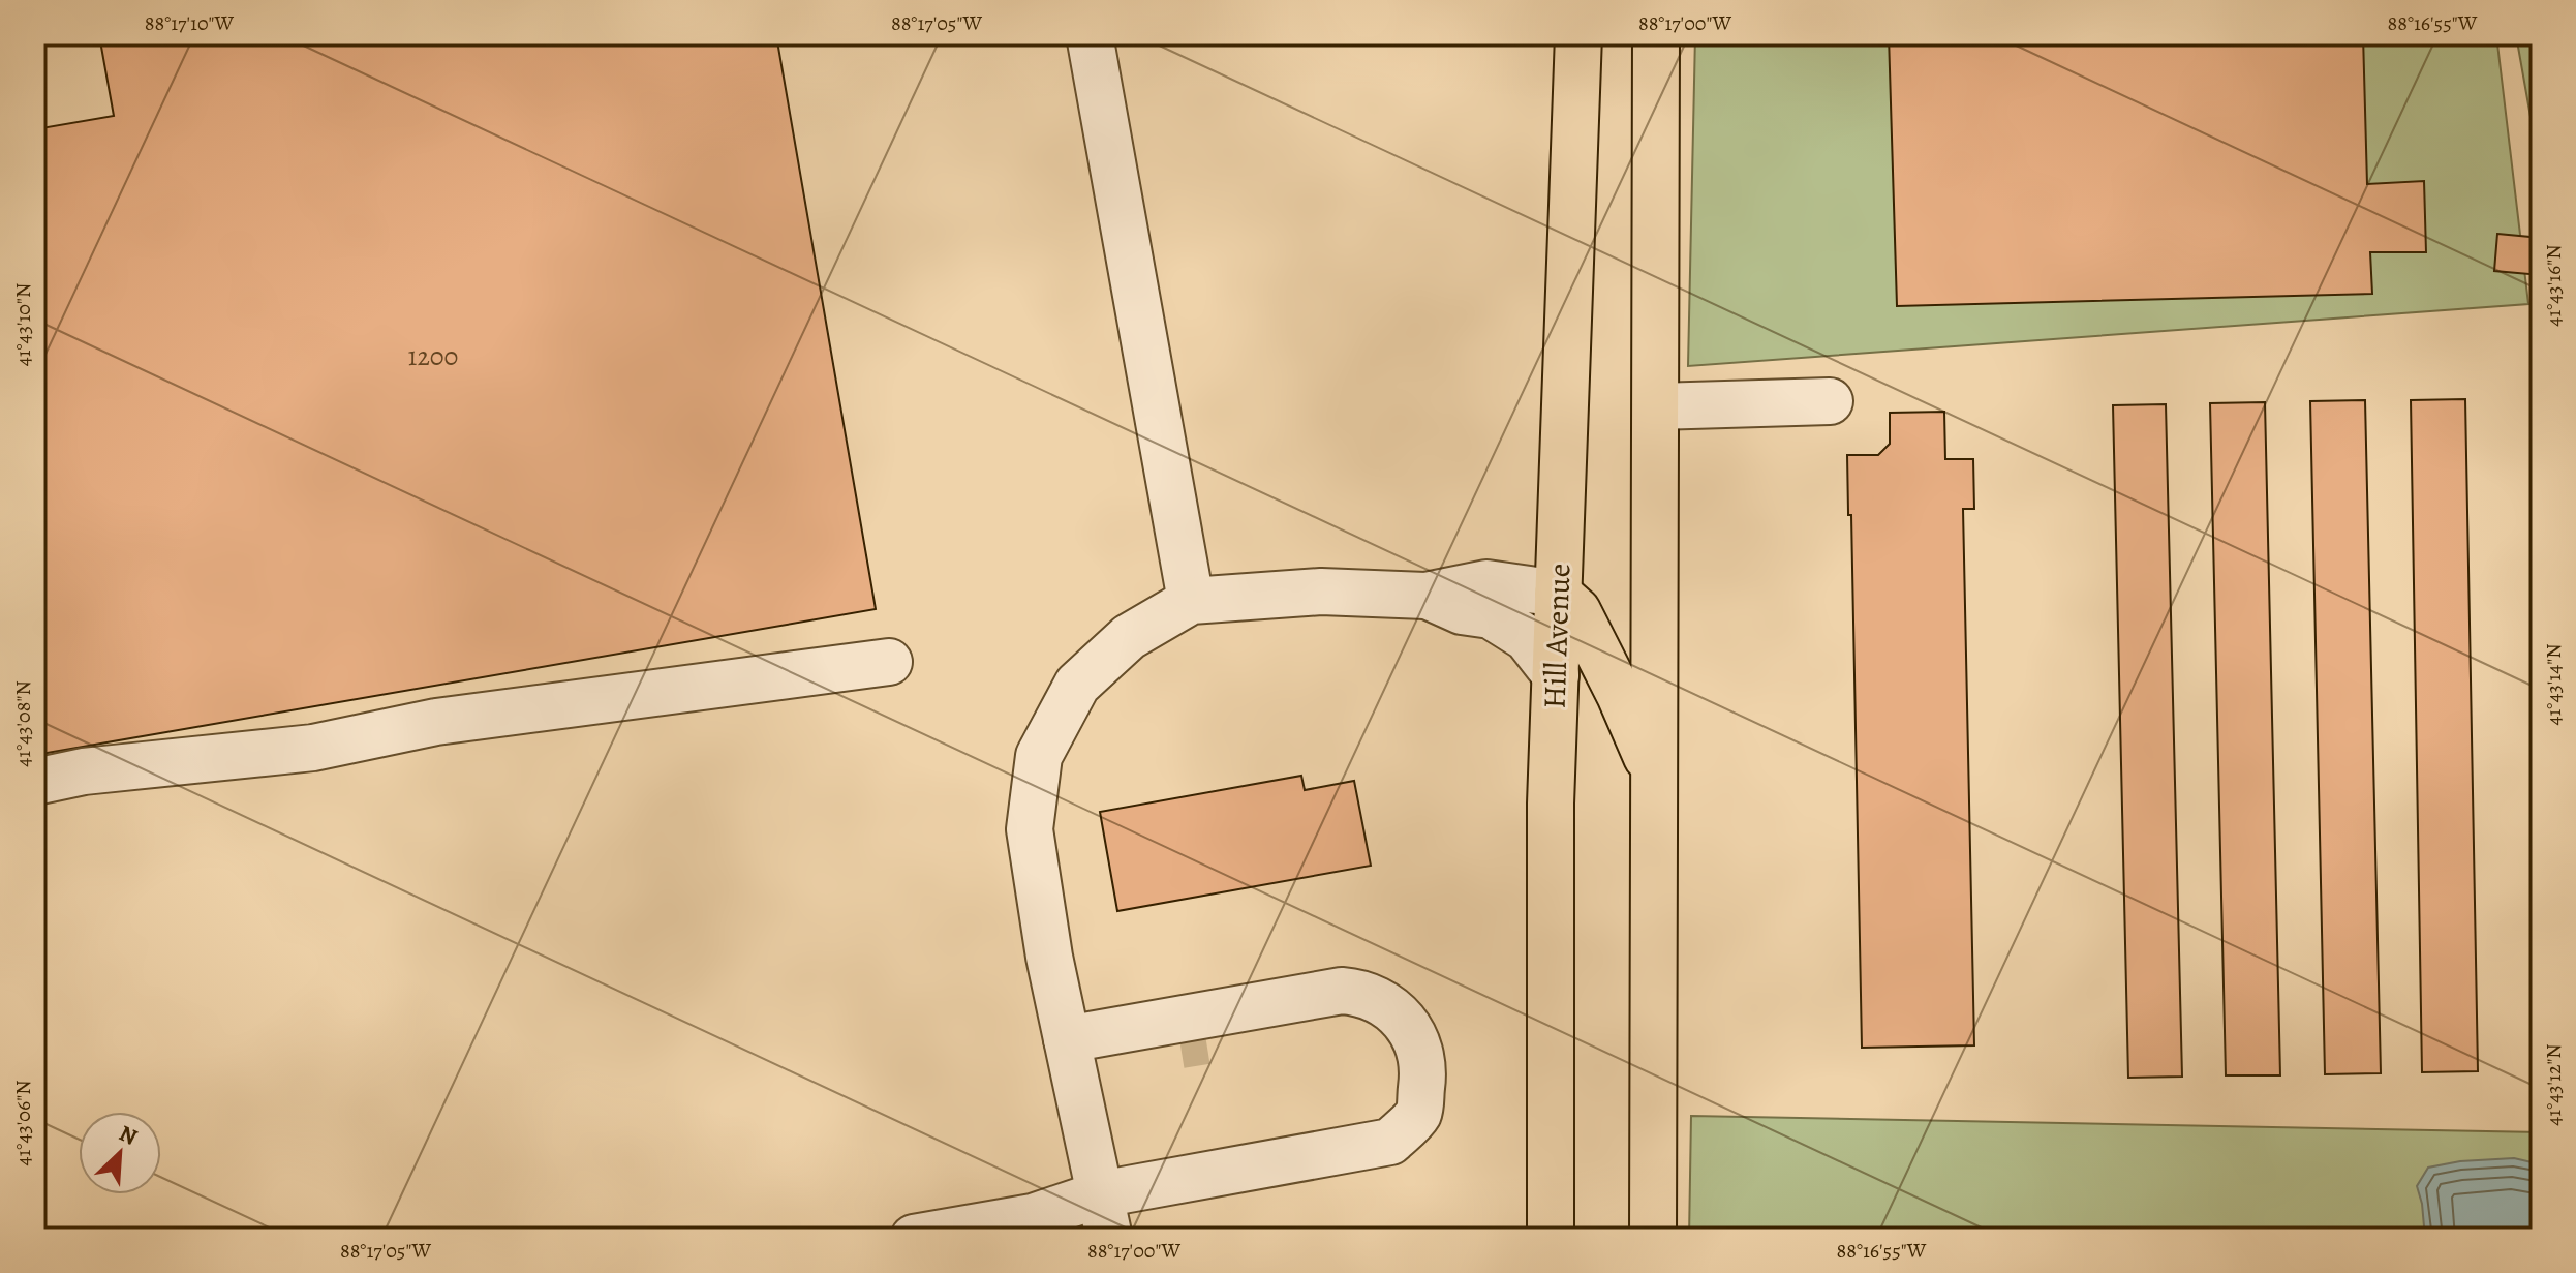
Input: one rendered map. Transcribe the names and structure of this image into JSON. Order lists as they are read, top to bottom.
{
  "streets": {
    "main road": ["Hill Avenue"]
  },
  "house_numbers": ["1200"],
  "north": "top right",
  "coordinates": [
    "88°17'10\"W",
    "88°17'05\"W",
    "88°17'00\"W",
    "88°16'55\"W",
    "41°43'16\"N",
    "41°43'10\"N",
    "41°43'14\"N",
    "41°43'08\"N",
    "41°43'12\"N",
    "41°43'06\"N"
  ]
}
